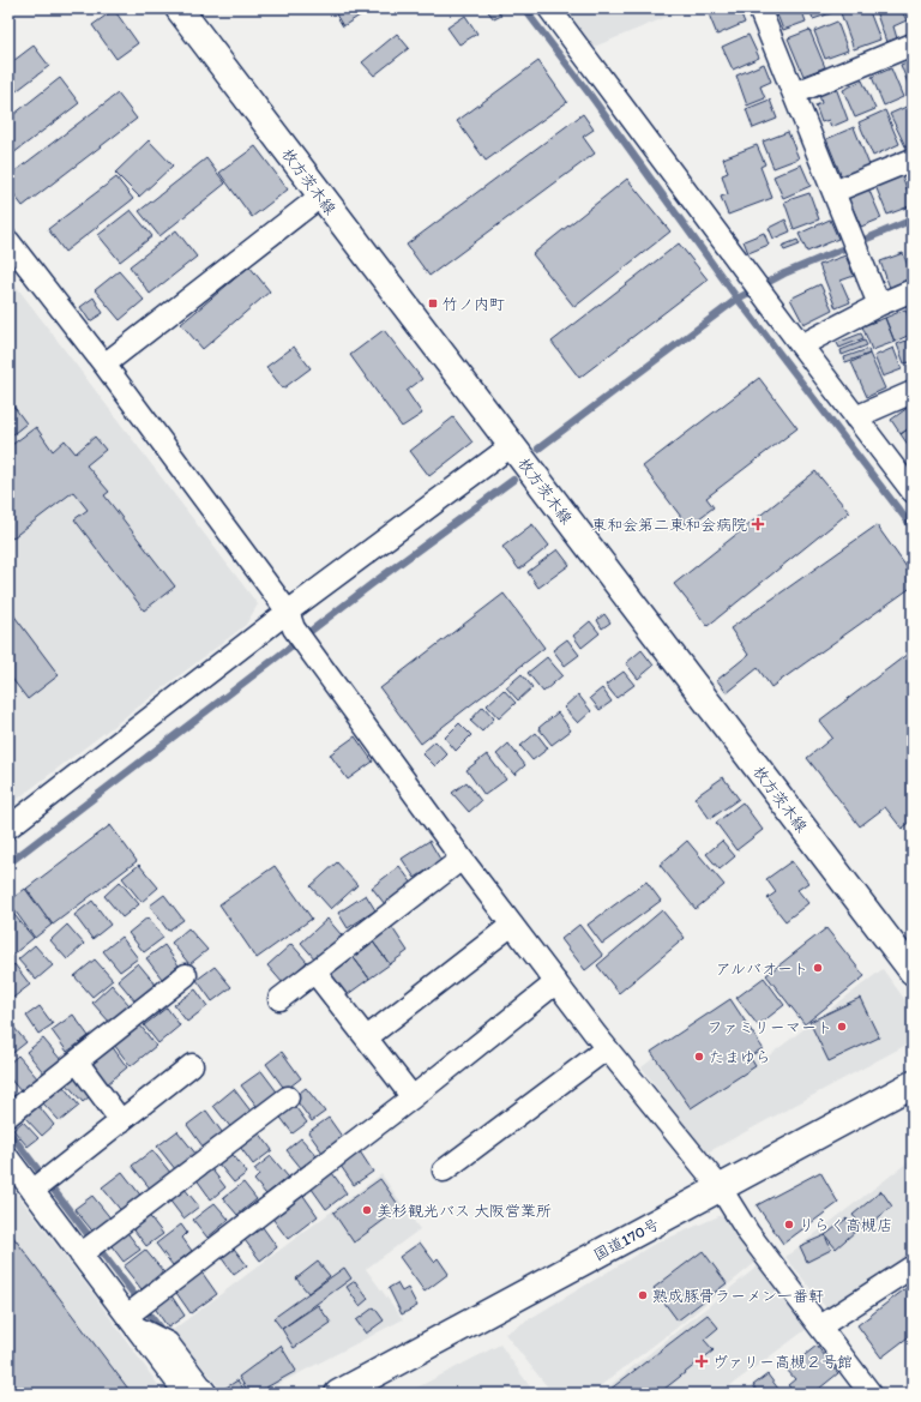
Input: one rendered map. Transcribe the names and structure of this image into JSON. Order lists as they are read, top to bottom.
{
  "streets": {
    "main road": ["枚方茨木線", "国道170号"]
  },
  "places": {
    "transit": ["竹ノ内町"],
    "health": ["東和会第二東和会病院", "ヴァリー高槻２号館"],
    "other": [
      "アルバオート",
      "ファミリーマート",
      "たまゆら",
      "美杉観光バス 大阪営業所",
      "りらく高槻店",
      "熟成豚骨ラーメン一番軒"
    ]
  }
}
